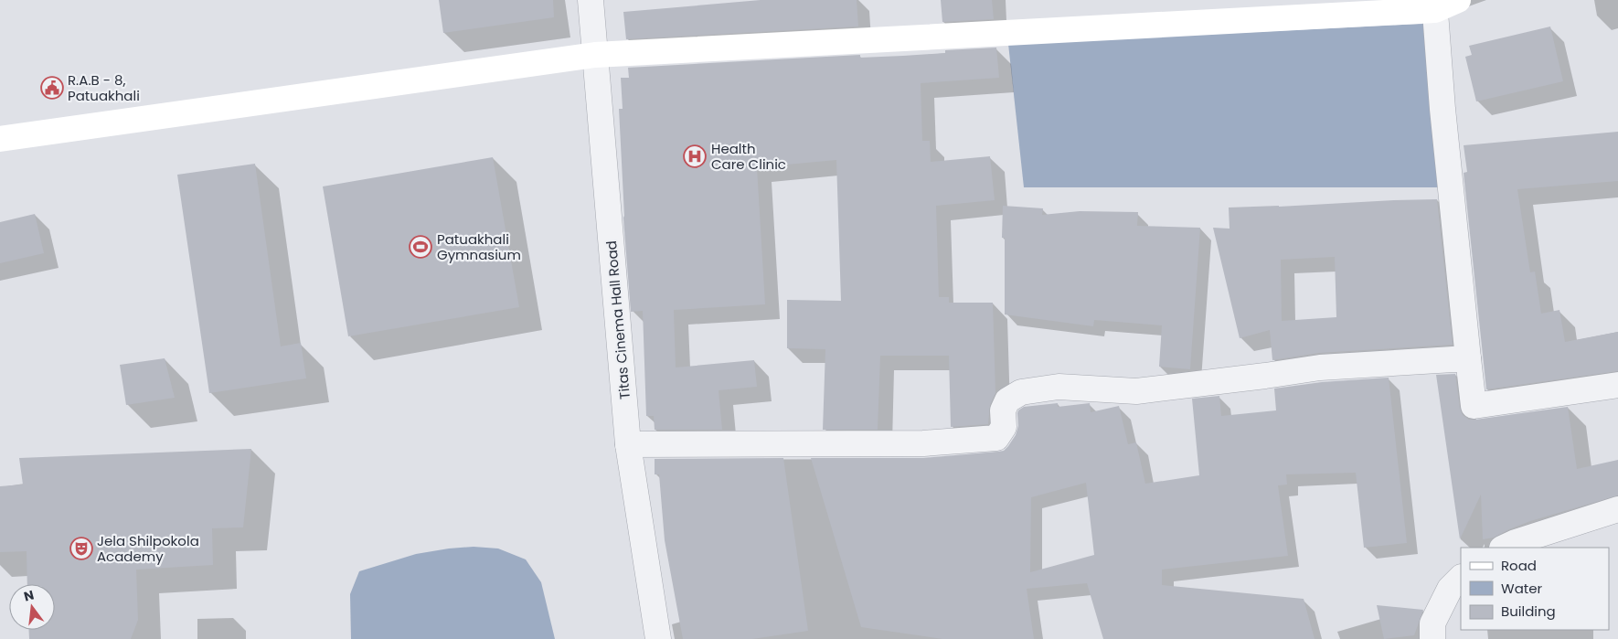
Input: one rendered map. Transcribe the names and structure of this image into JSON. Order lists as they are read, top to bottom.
{
  "streets": {
    "street": ["Titas Cinema Hall Road"]
  },
  "places": {
    "public building": ["R.A.B - 8, Patuakhali"],
    "hospital": ["Health Care Clinic"],
    "sports": ["Patuakhali Gymnasium"],
    "theatre": ["Jela Shilpokola Academy"]
  },
  "legend": ["Road", "Water", "Building"],
  "north": "top"
}
